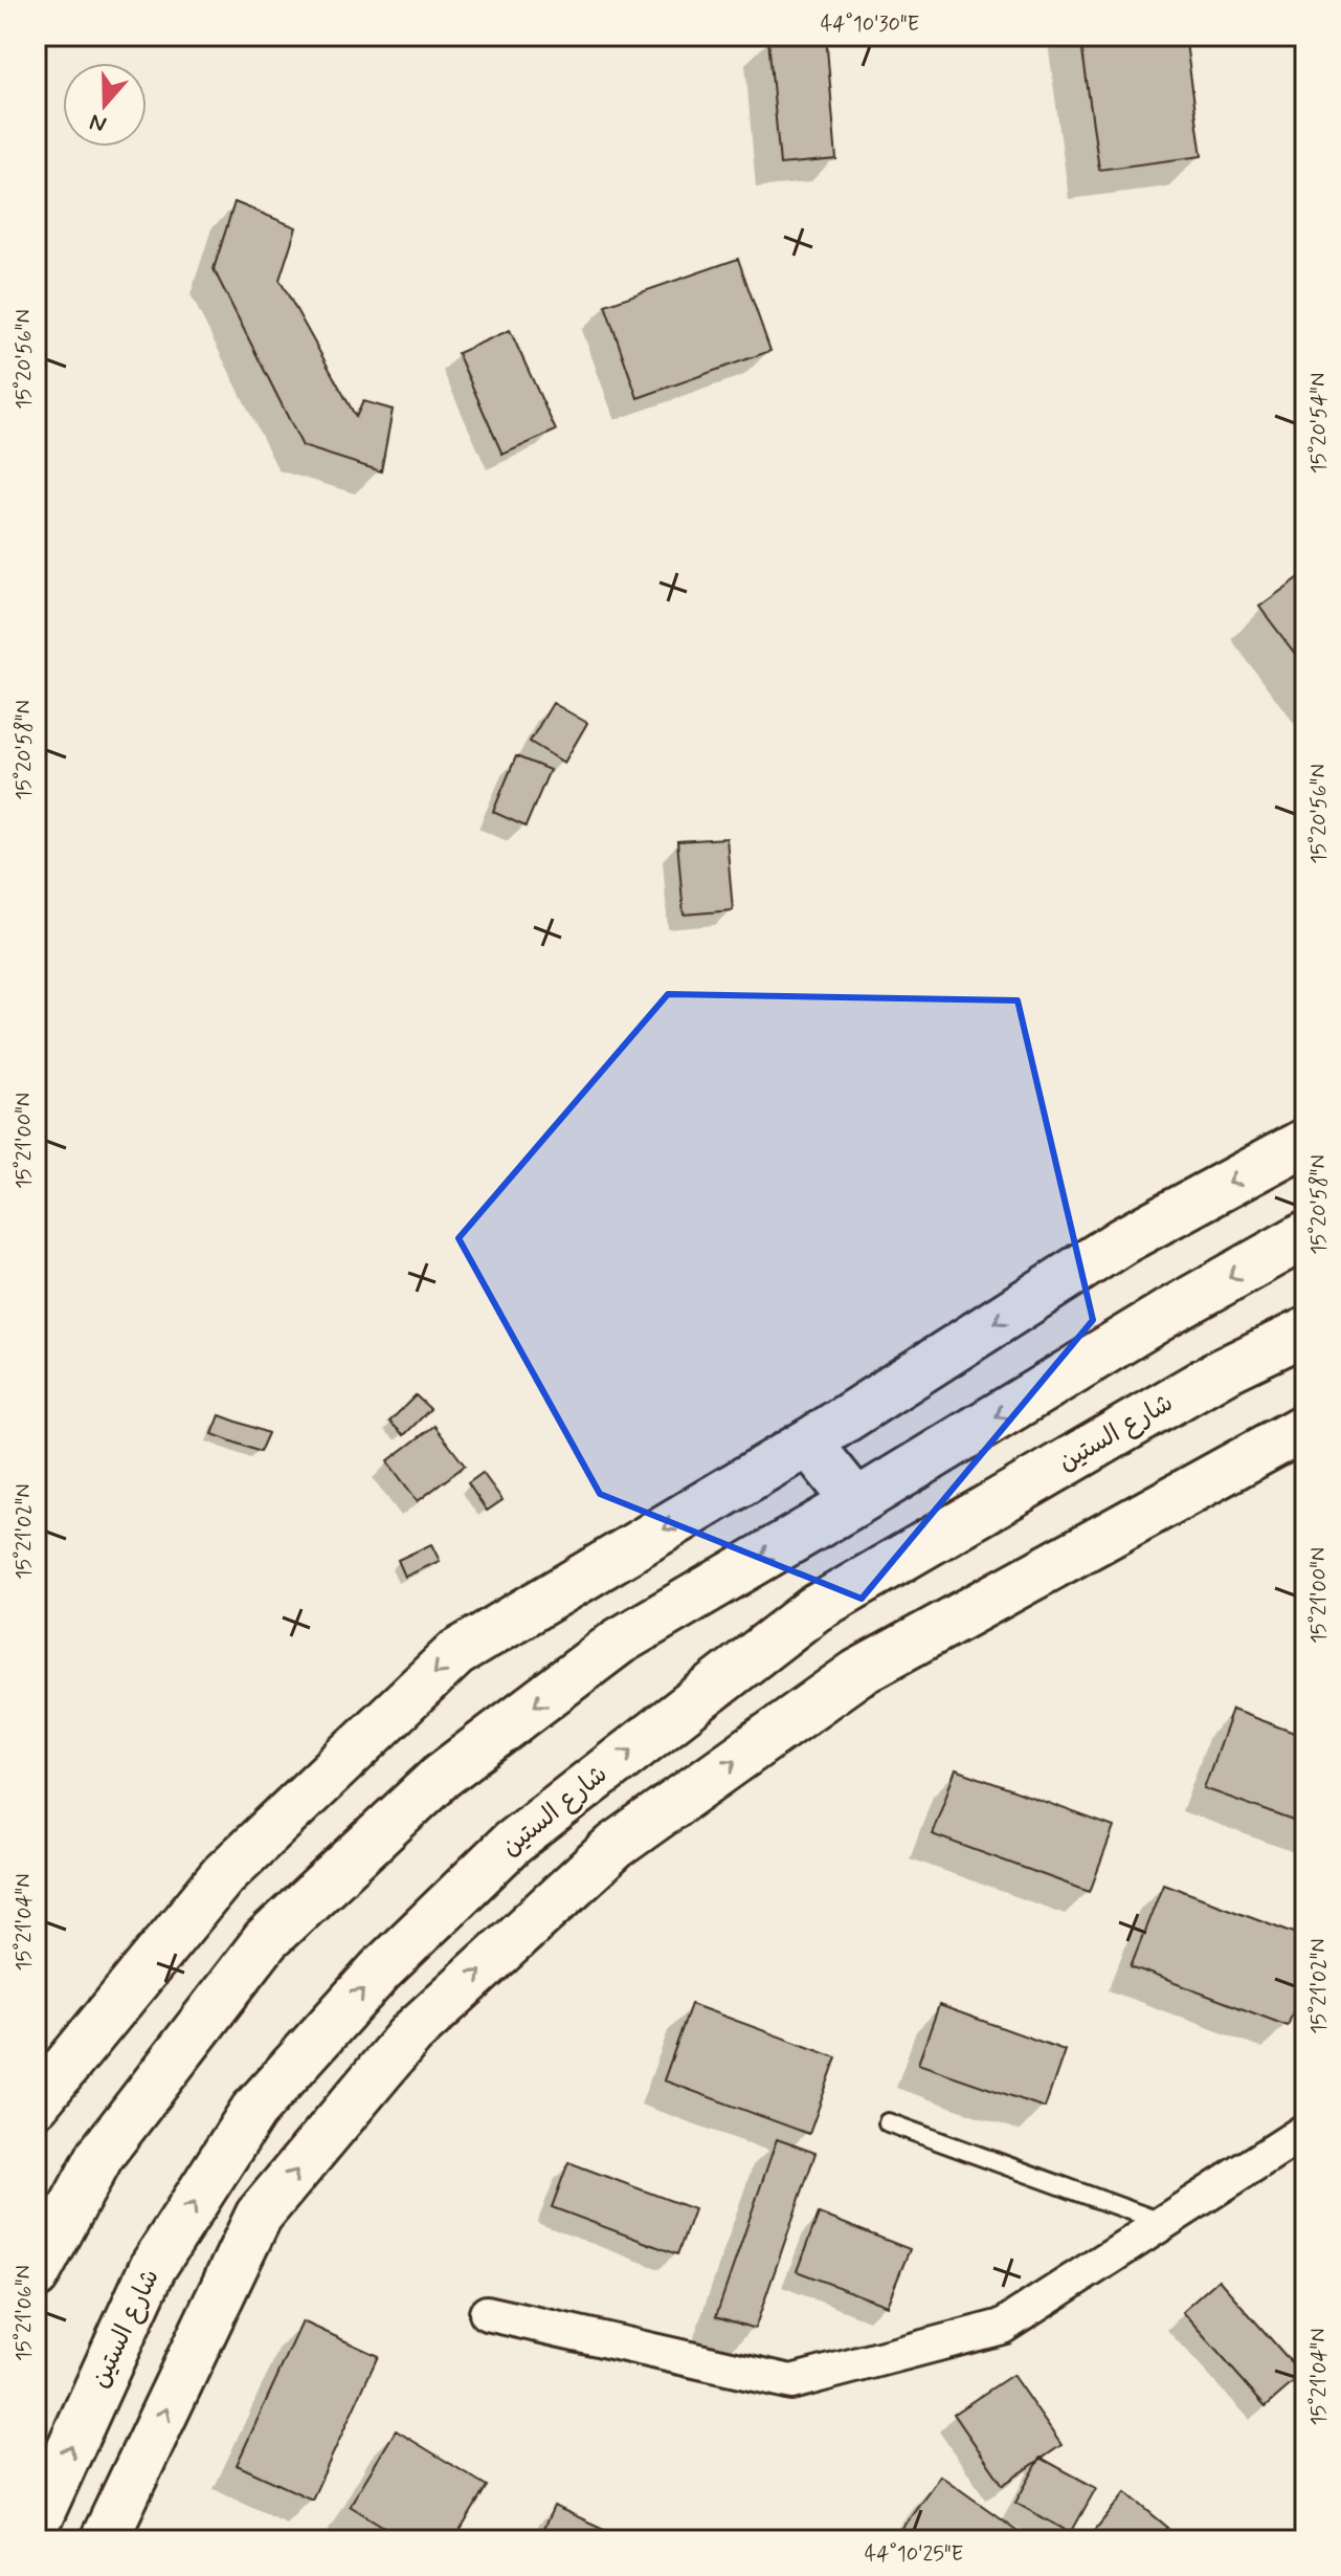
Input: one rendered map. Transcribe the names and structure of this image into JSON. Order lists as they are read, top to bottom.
{
  "streets": {
    "main road": ["شارع الستين"]
  },
  "north": "bottom",
  "coordinates": [
    "44°10'30\"E",
    "15°20'56\"N",
    "15°20'54\"N",
    "15°20'58\"N",
    "15°21'00\"N",
    "15°21'02\"N",
    "15°21'04\"N",
    "15°21'06\"N",
    "44°10'25\"E"
  ]
}
